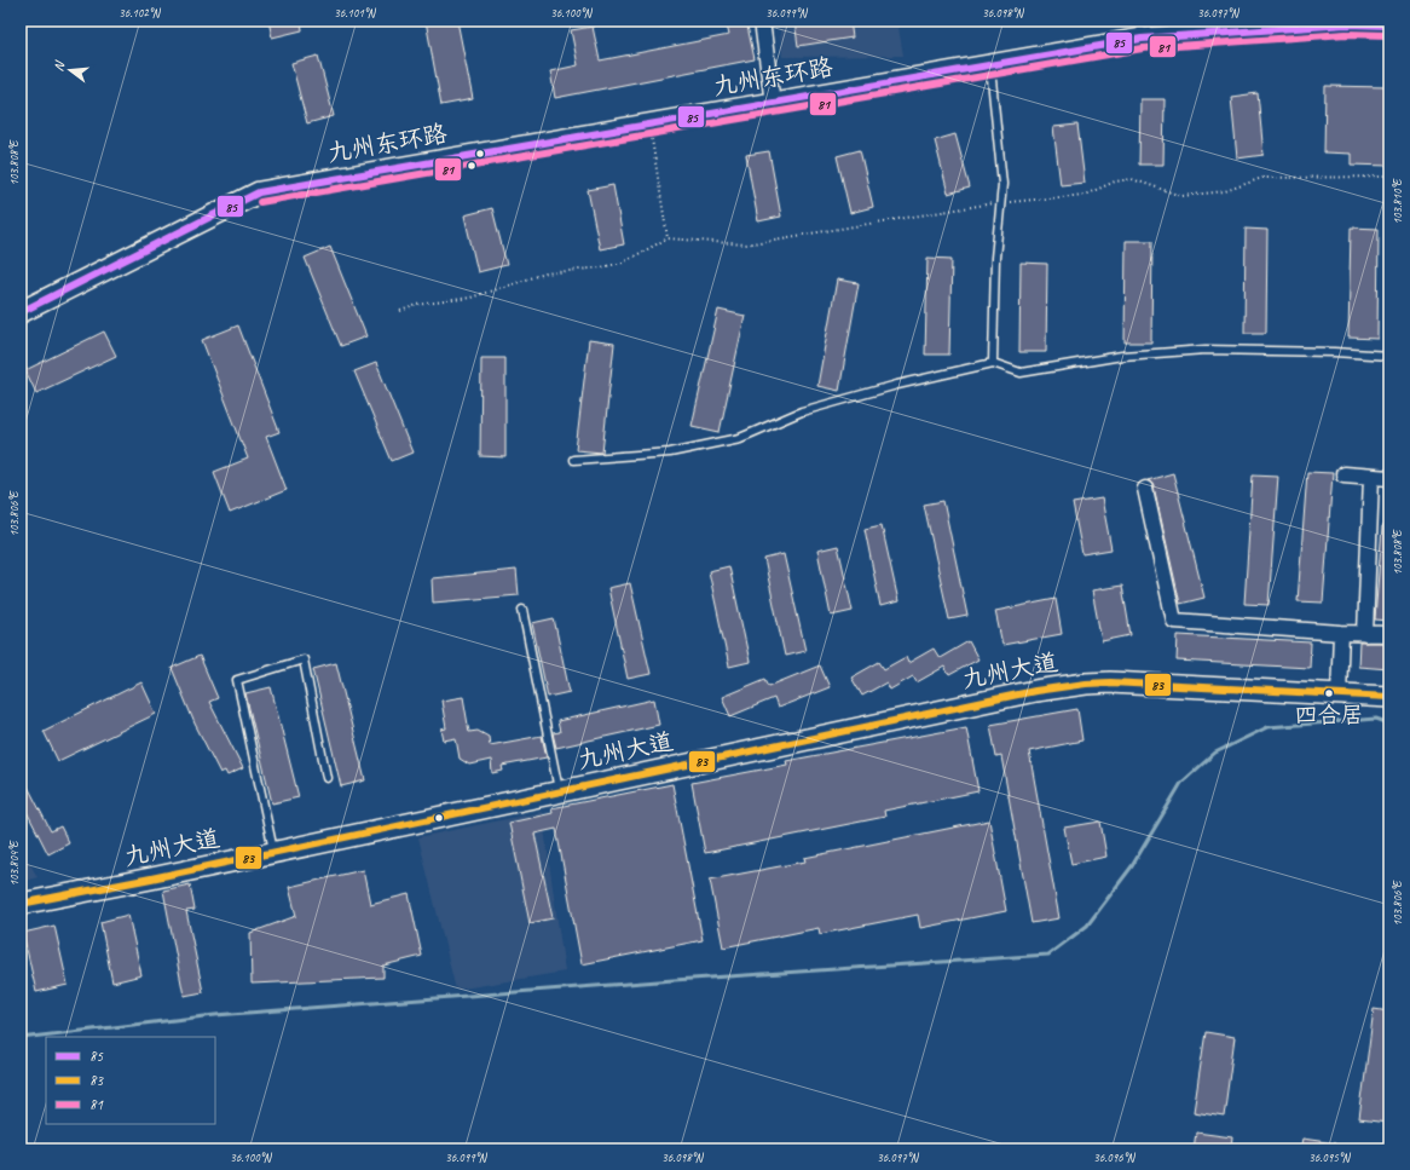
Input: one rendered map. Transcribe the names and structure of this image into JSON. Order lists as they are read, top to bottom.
{
  "streets": {
    "main road": ["九州东环路", "九州大道"]
  },
  "places": ["四合居"],
  "lines": ["transit line 85", "transit line 81", "transit line 83"],
  "legend": ["85", "83", "81"],
  "north": "left",
  "coordinates": [
    "36.102°N",
    "36.101°N",
    "36.100°N",
    "36.099°N",
    "36.098°N",
    "36.097°N",
    "103.808°E",
    "103.810°E",
    "103.806°E",
    "103.804°E",
    "36.096°N",
    "36.095°N"
  ]
}
